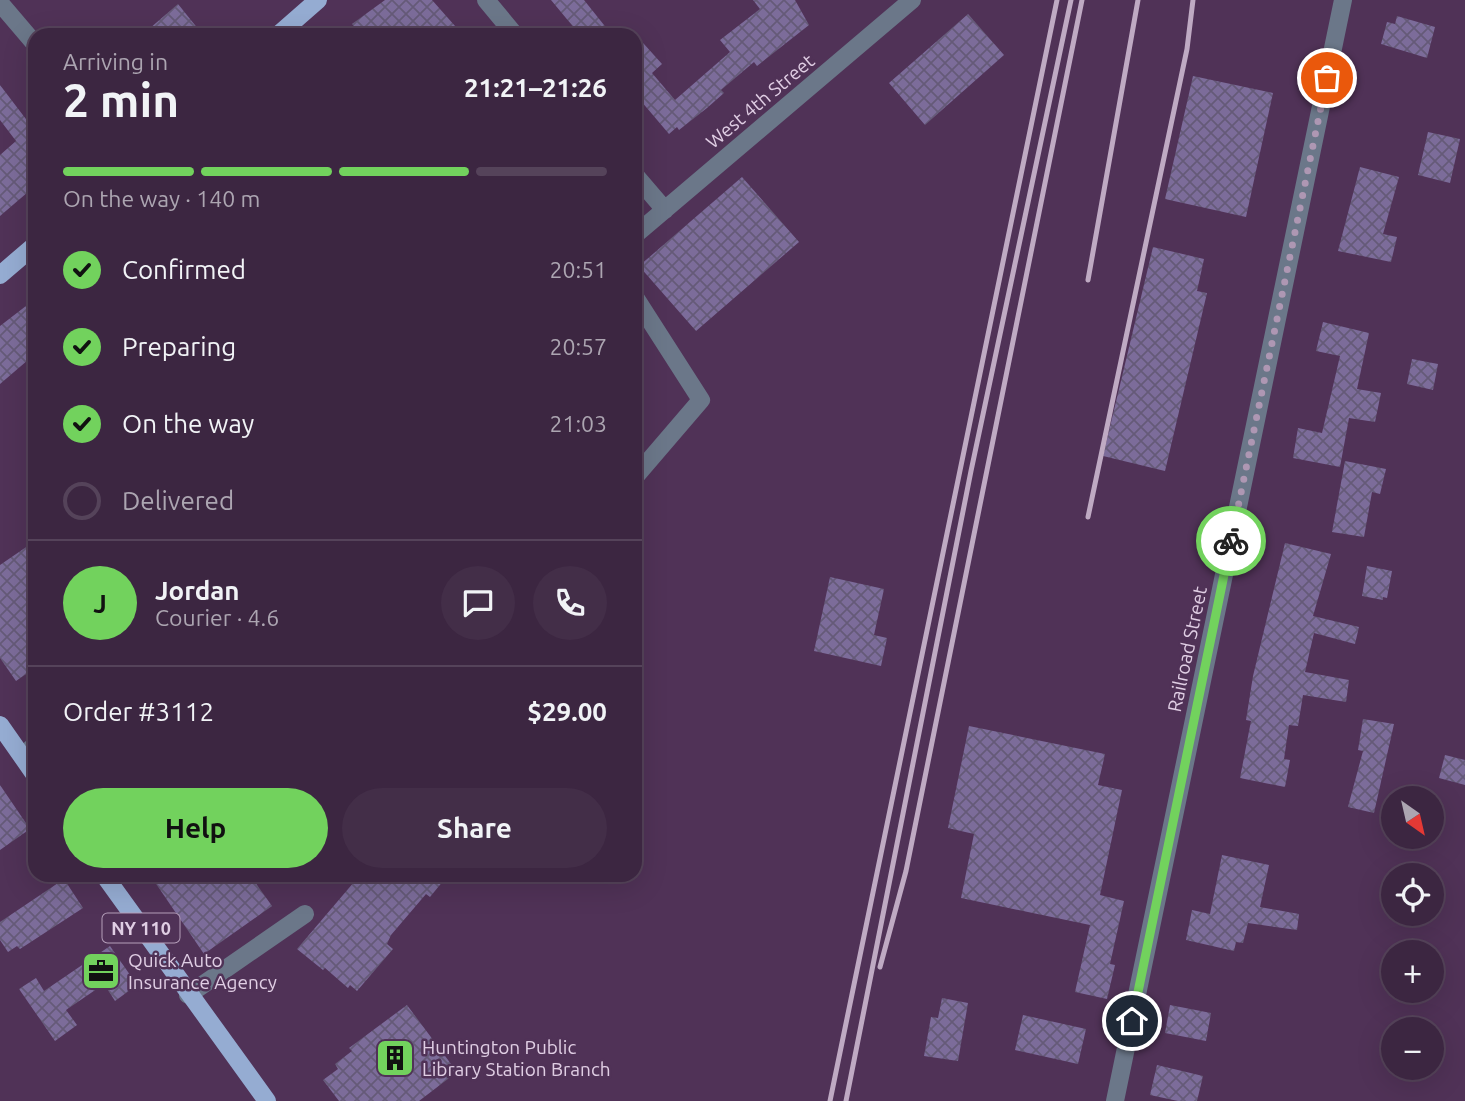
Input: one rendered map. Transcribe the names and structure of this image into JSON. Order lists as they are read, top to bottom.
{
  "streets": {
    "main road": ["NY 110"],
    "street": ["West 4th Street", "Railroad Street"]
  },
  "places": {
    "office": ["Quick Auto Insurance Agency"],
    "building": ["Huntington Public Library Station Branch"]
  },
  "north": "bottom right",
  "page": {
    "heading": ["2 min", "Arriving in", "21:21–21:26"],
    "panel": [
      "Jordan",
      "Courier · 4.6",
      "Order #3112",
      "$29.00"
    ],
    "bar": "On the way · 140 m",
    "list": [
      ["Confirmed", "20:51"],
      ["Preparing", "20:57"],
      ["On the way", "21:03"],
      "Delivered"
    ],
    "round": "J",
    "buttons": ["Help", "Share"],
    "map_buttons": ["+", "−"]
  }
}
